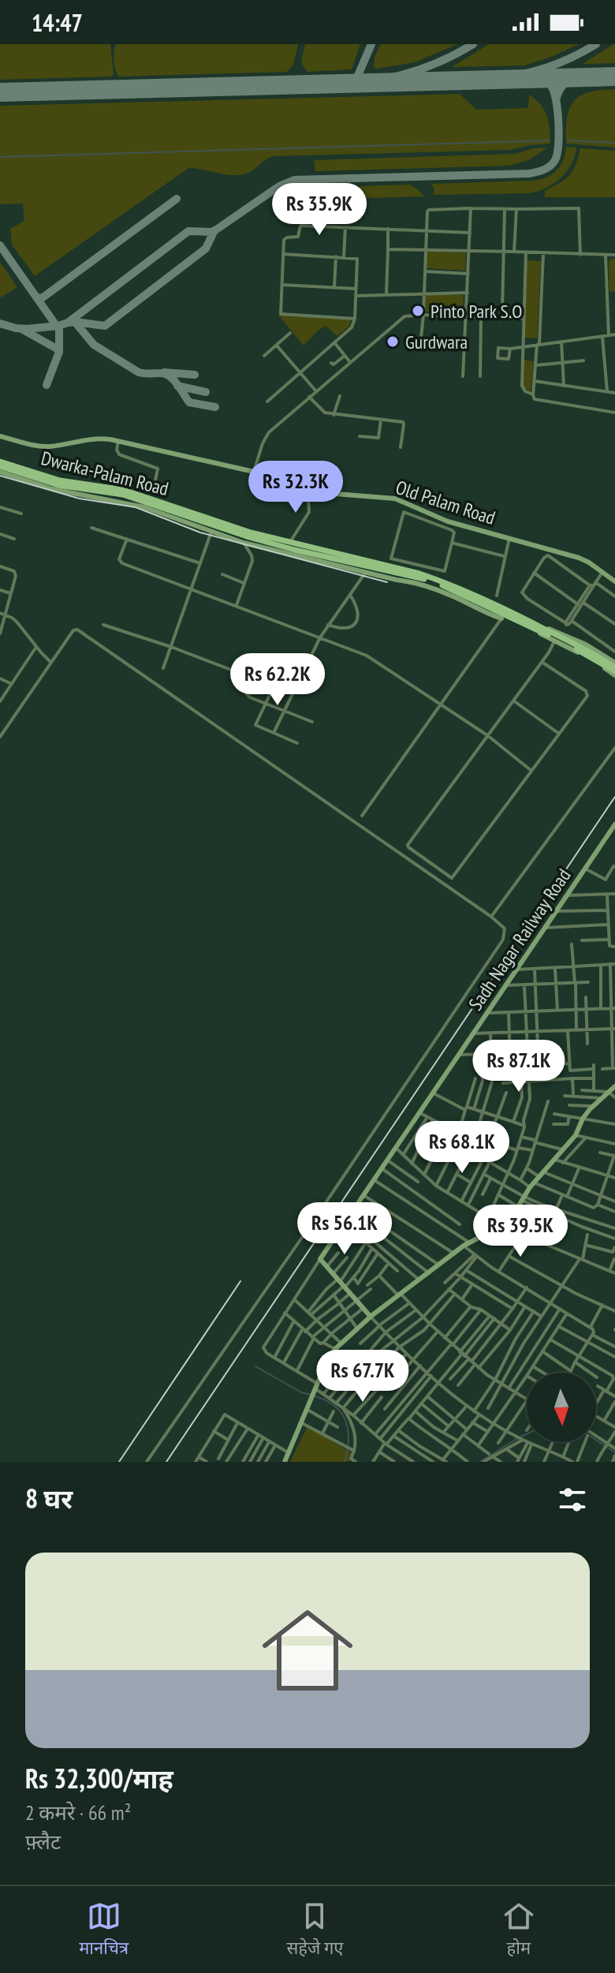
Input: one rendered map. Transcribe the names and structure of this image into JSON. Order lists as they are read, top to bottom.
{
  "streets": {
    "main road": ["Dwarka-Palam Road"],
    "street": ["Old Palam Road", "Sadh Nagar Railway Road"]
  },
  "places": ["Pinto Park S.O", "Gurdwara"],
  "north": "bottom",
  "page": {
    "status": "14:47",
    "price": [
      "Rs 35.9K",
      "Rs 32.3K",
      "Rs 62.2K",
      "Rs 87.1K",
      "Rs 68.1K",
      "Rs 56.1K",
      "Rs 39.5K",
      "Rs 67.7K"
    ],
    "heading": "8 घर",
    "list": [
      {
        "name": "Rs 32,300/माह",
        "note": "2 कमरे · 66 m² · फ़्लैट"
      }
    ],
    "tabs": ["मानचित्र", "सहेजे गए", "होम"]
  }
}
